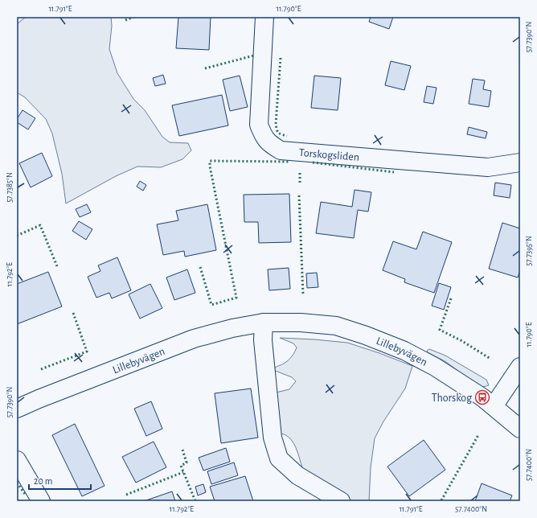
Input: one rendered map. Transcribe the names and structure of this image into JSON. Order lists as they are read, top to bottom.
{
  "streets": {
    "street": ["Torskogsliden", "Lillebyvägen"]
  },
  "places": {
    "bus stop": ["Thorskog"]
  },
  "scale_bar": "20 m",
  "coordinates": [
    "11.791°E",
    "11.790°E",
    "57.7390°N",
    "57.7385°N",
    "57.7395°N",
    "11.792°E",
    "57.7400°N"
  ]
}
